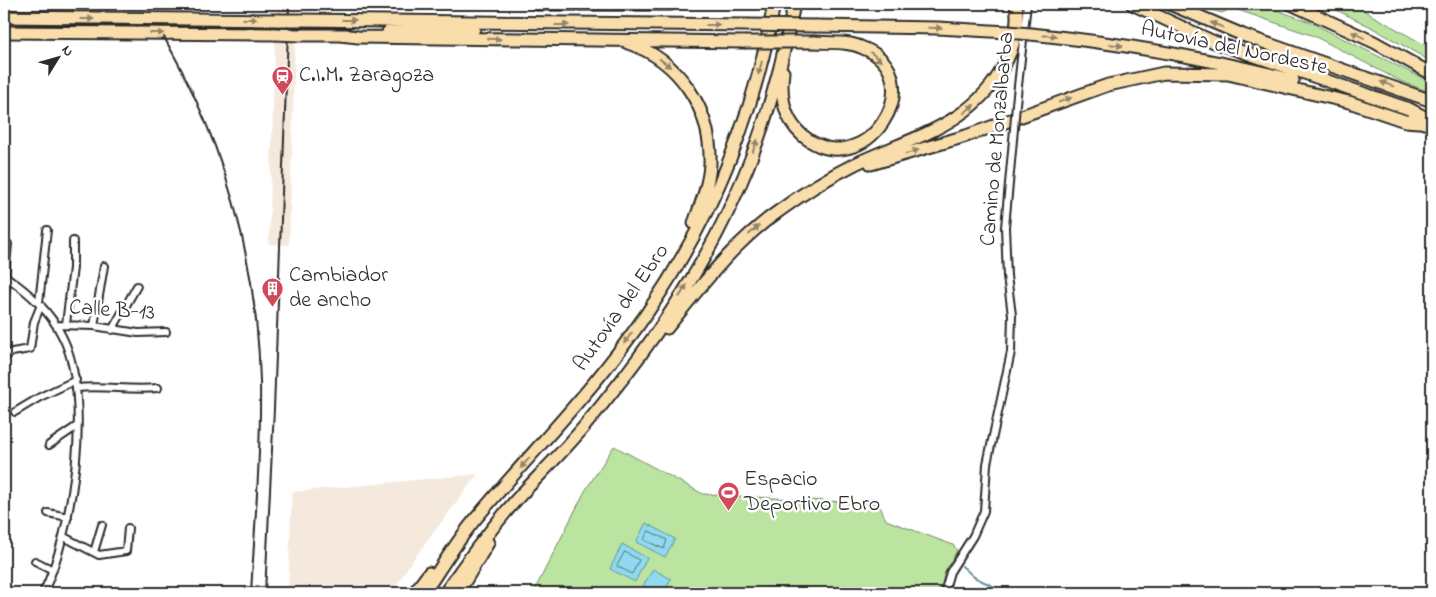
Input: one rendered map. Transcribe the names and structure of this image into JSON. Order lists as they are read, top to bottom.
{
  "streets": {
    "highway": ["Autovía del Nordeste", "Autovía del Ebro"],
    "street": ["Camino de Monzalbarba", "Calle B-13"]
  },
  "places": {
    "station": ["C.I.M. Zaragoza"],
    "building": ["Cambiador de ancho"],
    "sports": ["Espacio Deportivo Ebro"]
  },
  "north": "top right"
}
